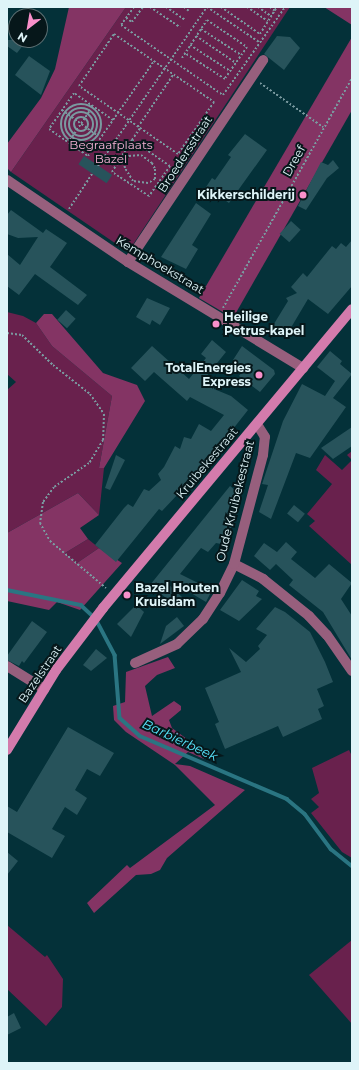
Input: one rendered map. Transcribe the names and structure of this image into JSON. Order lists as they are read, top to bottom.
{
  "streets": {
    "main road": ["Kruibekestraat", "Bazelstraat"],
    "street": ["Broedersstraat", "Kemphoekstraat", "Oude Kruibekestraat"],
    "path": ["Dreef"]
  },
  "crossings": [
    ["Broedersstraat", "Kemphoekstraat"],
    ["Dreef", "Kemphoekstraat"],
    ["Kemphoekstraat", "Kruibekestraat"],
    ["Kruibekestraat", "Oude Kruibekestraat"],
    ["Kruibekestraat", "Bazelstraat"]
  ],
  "water": ["Barbierbeek"],
  "parks": ["Begraafplaats Bazel"],
  "places": [
    "Kikkerschilderij",
    "Heilige Petrus-kapel",
    "TotalEnergies Express",
    "Bazel Houten Kruisdam"
  ],
  "north": "bottom left"
}
